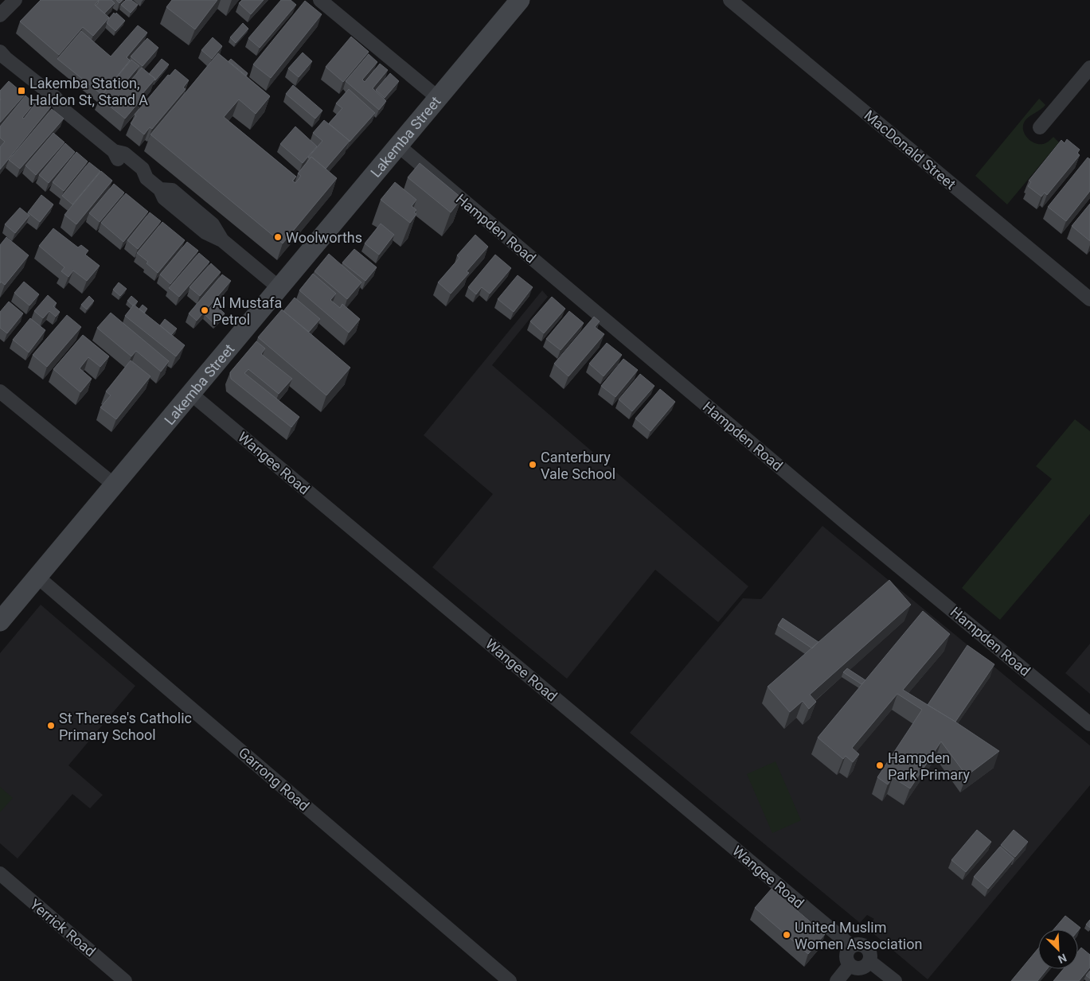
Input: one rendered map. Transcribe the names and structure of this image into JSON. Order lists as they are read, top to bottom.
{
  "streets": {
    "main road": ["Lakemba Street"],
    "street": [
      "MacDonald Street",
      "Hampden Road",
      "Wangee Road",
      "Garrong Road",
      "Yerrick Road"
    ]
  },
  "crossings": [
    ["Lakemba Street", "Hampden Road"],
    ["Lakemba Street", "Wangee Road"],
    ["Lakemba Street", "Garrong Road"]
  ],
  "places": {
    "transit": ["Lakemba Station, Haldon St, Stand A"],
    "other": [
      "Woolworths",
      "Al Mustafa Petrol",
      "Canterbury Vale School",
      "St Therese's Catholic Primary School",
      "Hampden Park Primary",
      "United Muslim Women Association"
    ]
  },
  "north": "bottom right"
}
